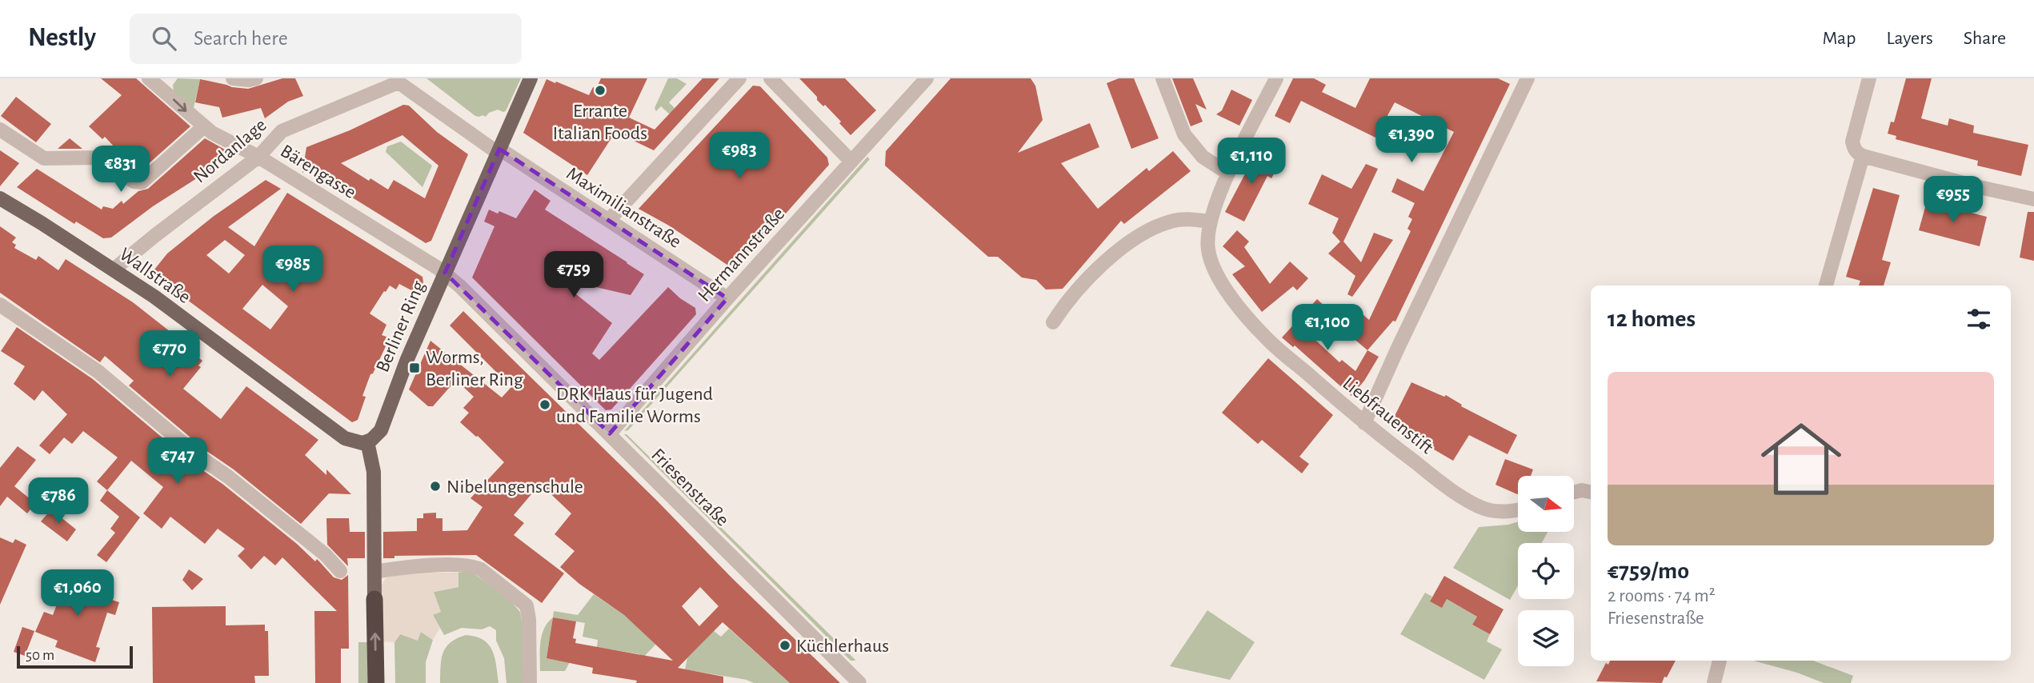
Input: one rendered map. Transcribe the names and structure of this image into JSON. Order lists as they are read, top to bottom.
{
  "streets": {
    "main road": ["Wallstraße", "Berliner Ring"],
    "street": [
      "Nordanlage",
      "Bärengasse",
      "Maximilianstraße",
      "Hermannstraße",
      "Liebfrauenstift",
      "Friesenstraße"
    ]
  },
  "crossings": [
    ["Nordanlage", "Bärengasse"],
    ["Nordanlage", "Maximilianstraße"],
    ["Nordanlage", "Wallstraße"],
    ["Nordanlage", "Berliner Ring"],
    ["Bärengasse", "Berliner Ring"],
    ["Bärengasse", "Friesenstraße"],
    ["Maximilianstraße", "Hermannstraße"],
    ["Maximilianstraße", "Berliner Ring"],
    ["Hermannstraße", "Friesenstraße"],
    ["Wallstraße", "Berliner Ring"],
    ["Berliner Ring", "Friesenstraße"]
  ],
  "places": {
    "other": [
      "Errante Italian Foods",
      "DRK Haus für Jugend und Familie Worms",
      "Nibelungenschule",
      "Küchlerhaus"
    ],
    "transit": ["Worms, Berliner Ring"]
  },
  "scale_bar": "50 m",
  "north": "right",
  "page": {
    "header": "Nestly",
    "search": "Search here",
    "nav": ["Map", "Layers", "Share"],
    "price": [
      "€1,390",
      "€983",
      "€1,110",
      "€831",
      "€955",
      "€985",
      "€759",
      "€1,100",
      "€770",
      "€747",
      "€786",
      "€1,060"
    ],
    "heading": "12 homes",
    "list": [
      {
        "name": "€759/mo",
        "note": "2 rooms · 74 m² · Friesenstraße"
      }
    ],
    "scale": "50 m"
  }
}
